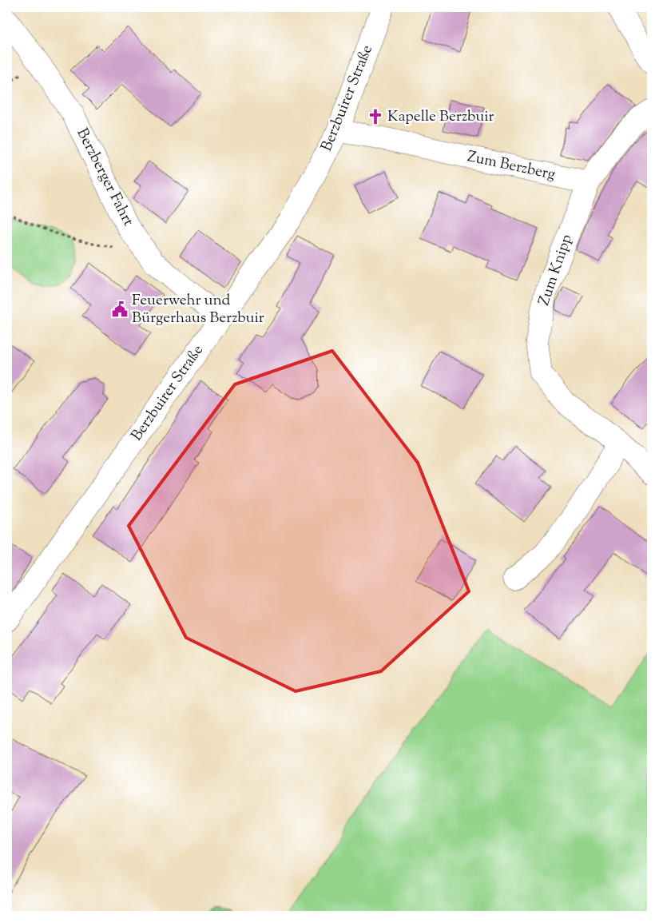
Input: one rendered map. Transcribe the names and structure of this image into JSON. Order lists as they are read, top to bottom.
{
  "streets": {
    "street": [
      "Berzbuirer Straße",
      "Zum Berzberg",
      "Berzberger Fahrt",
      "Zum Knipp"
    ]
  },
  "crossings": [
    ["Berzbuirer Straße", "Zum Berzberg"],
    ["Berzbuirer Straße", "Berzberger Fahrt"],
    ["Zum Berzberg", "Zum Knipp"]
  ],
  "places": {
    "church": ["Kapelle Berzbuir"],
    "public building": ["Feuerwehr und Bürgerhaus Berzbuir"]
  }
}
